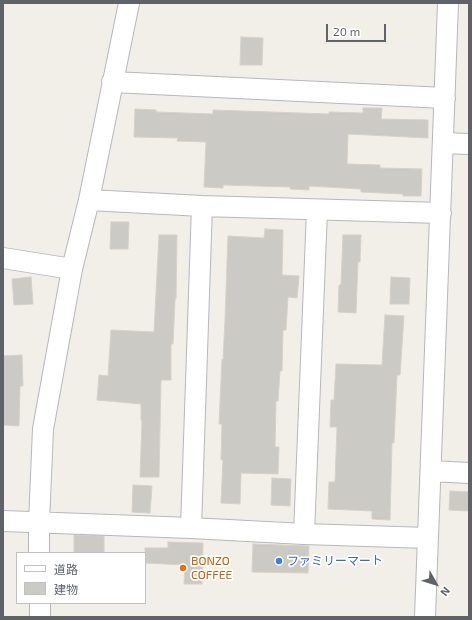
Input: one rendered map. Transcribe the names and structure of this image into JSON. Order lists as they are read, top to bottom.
{
  "places": ["ファミリーマート", "BONZO COFFEE"],
  "legend": ["道路", "建物"],
  "scale_bar": "20 m",
  "north": "bottom right"
}
